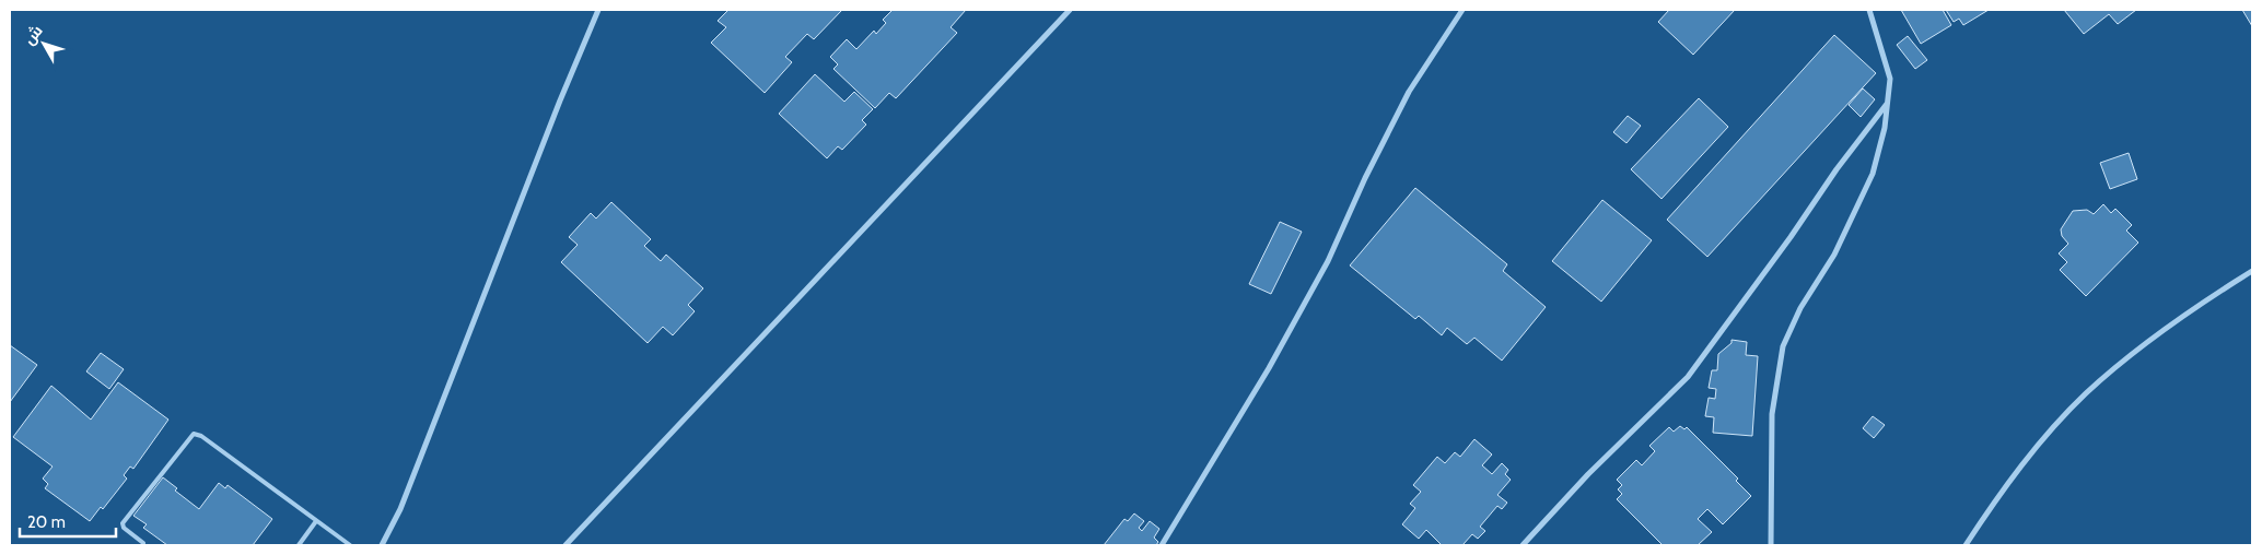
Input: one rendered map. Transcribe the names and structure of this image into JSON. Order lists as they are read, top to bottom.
{
  "scale_bar": "20 m",
  "north": "top left"
}
